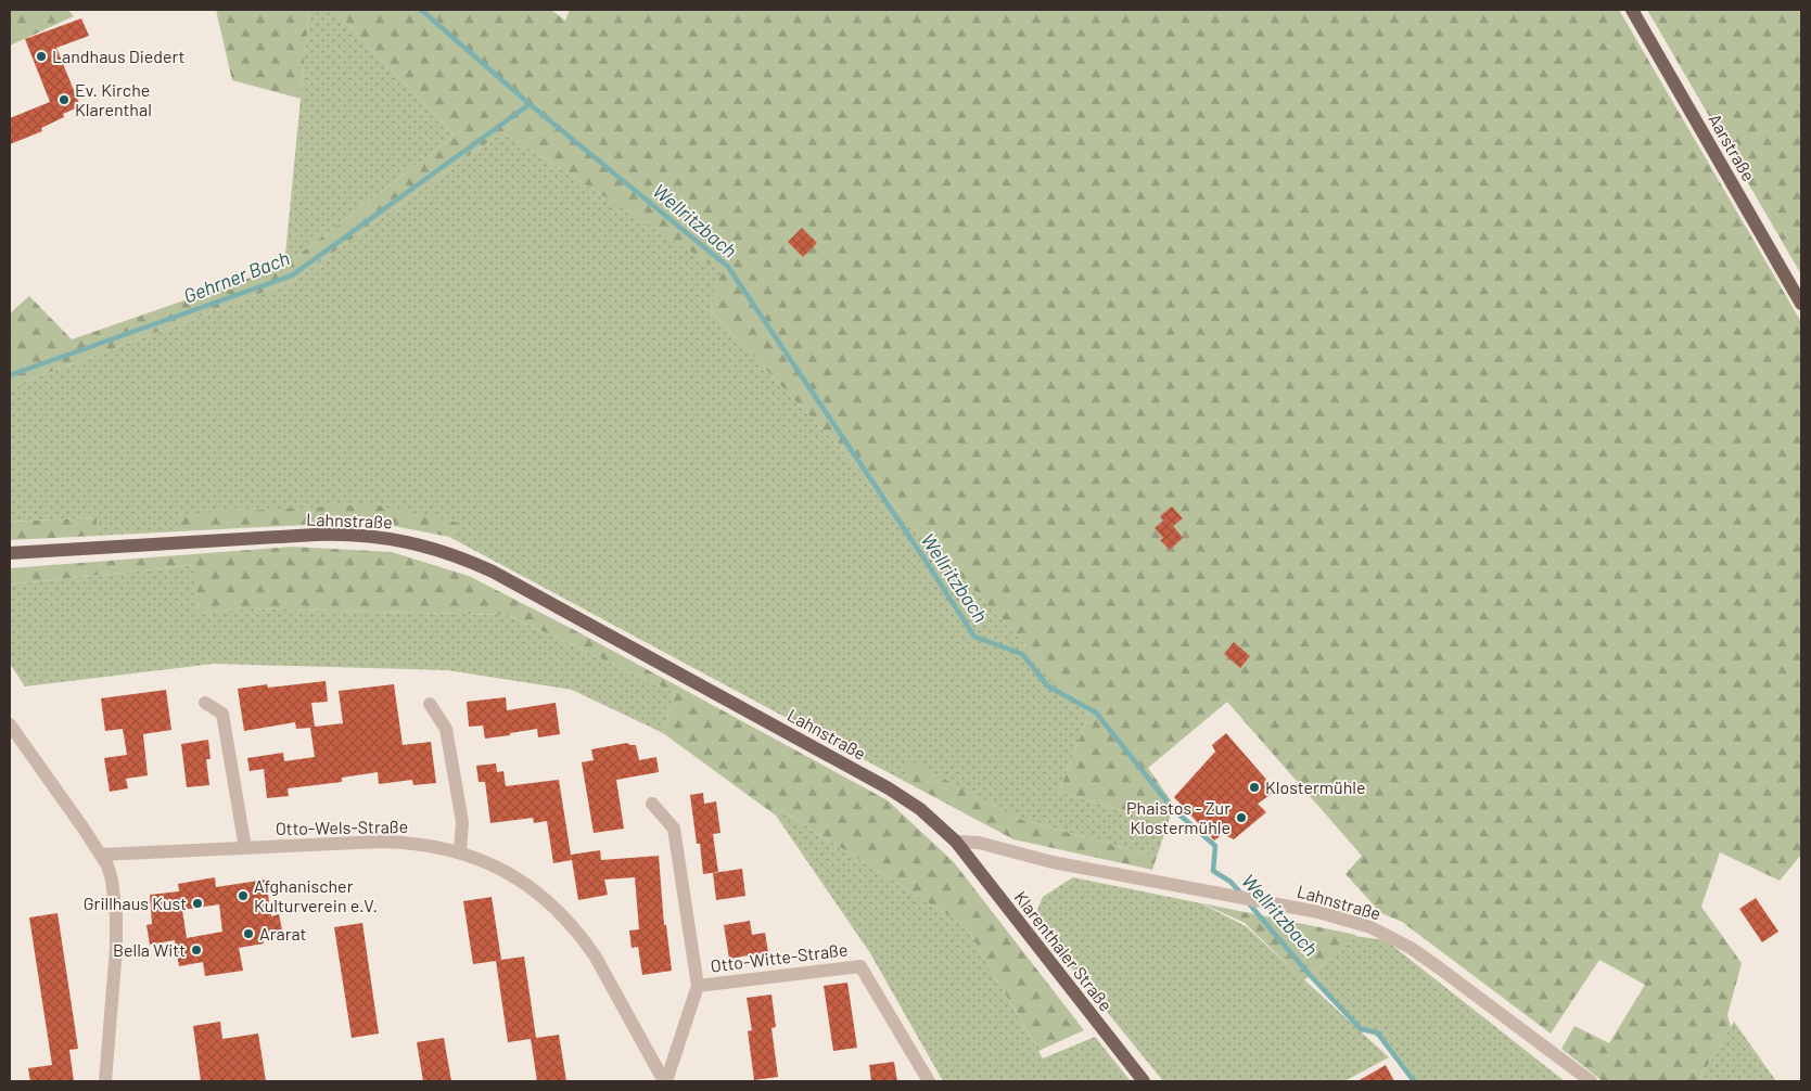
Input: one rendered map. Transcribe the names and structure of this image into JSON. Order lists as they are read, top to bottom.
{
  "streets": {
    "main road": ["Aarstraße", "Lahnstraße", "Klarenthaler Straße"],
    "street": ["Otto-Wels-Straße", "Otto-Witte-Straße"]
  },
  "crossings": [
    ["Lahnstraße", "Klarenthaler Straße"]
  ],
  "water": ["Wellritzbach", "Gehrner Bach"],
  "places": [
    "Landhaus Diedert",
    "Ev. Kirche Klarenthal",
    "Klostermühle",
    "Phaistos - Zur Klostermühle",
    "Afghanischer Kulturverein e.V.",
    "Grillhaus Kust",
    "Ararat",
    "Bella Witt"
  ]
}
